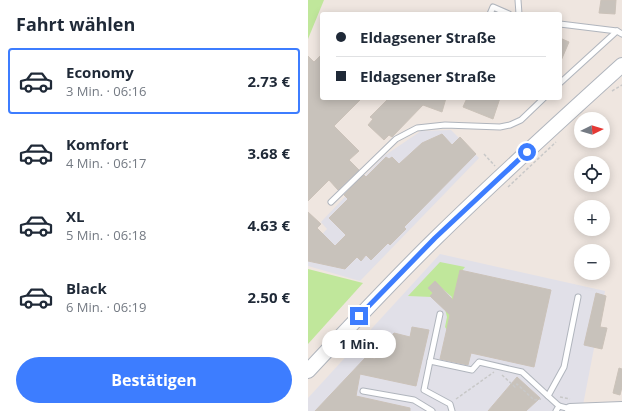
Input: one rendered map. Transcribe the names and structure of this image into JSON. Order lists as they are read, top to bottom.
{
  "north": "right",
  "page": {
    "heading": "Fahrt wählen",
    "banner": ["Eldagsener Straße", "Eldagsener Straße"],
    "list": [
      {
        "name": "Economy",
        "note": "3 Min. · 06:16",
        "value": "2.73 €"
      },
      {
        "name": "Komfort",
        "note": "4 Min. · 06:17",
        "value": "3.68 €"
      },
      {
        "name": "XL",
        "note": "5 Min. · 06:18",
        "value": "4.63 €"
      },
      {
        "name": "Black",
        "note": "6 Min. · 06:19",
        "value": "2.50 €"
      }
    ],
    "map_buttons": ["+", "−"],
    "bubble": "1 Min.",
    "buttons": "Bestätigen"
  }
}
